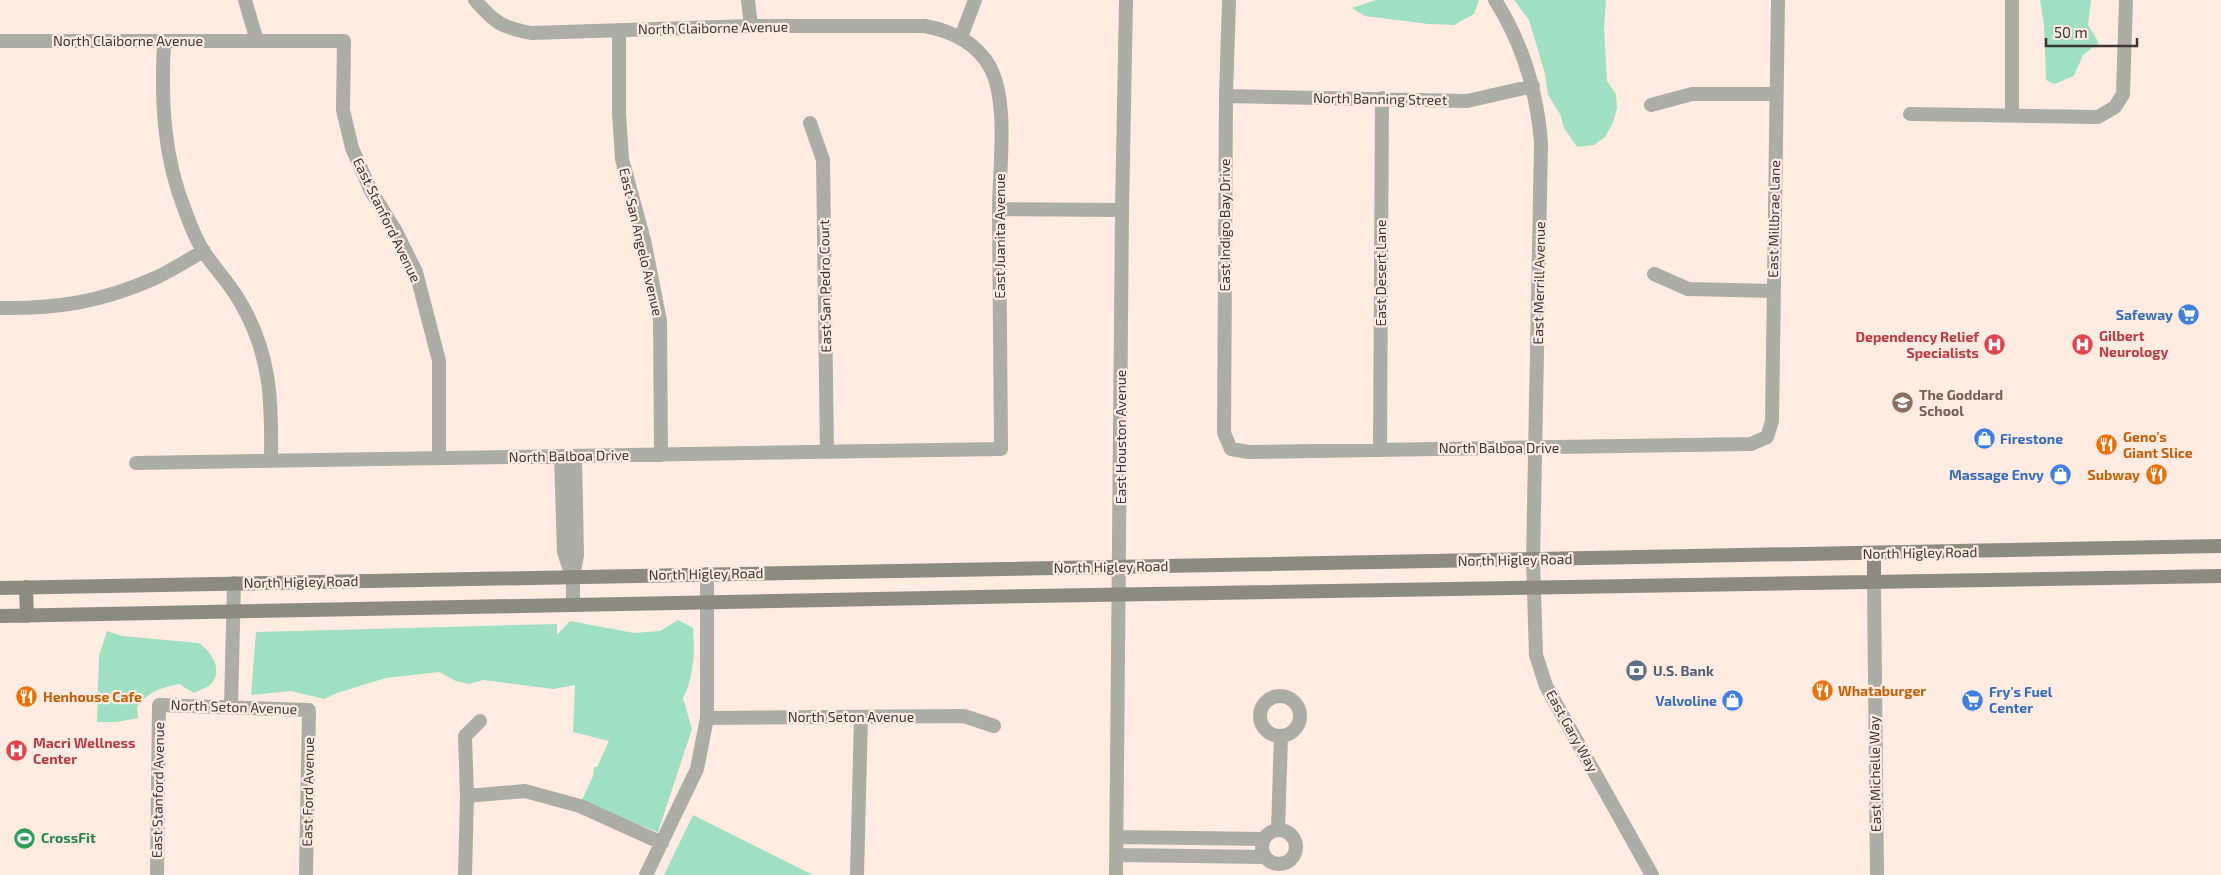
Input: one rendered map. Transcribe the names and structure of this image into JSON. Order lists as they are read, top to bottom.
{
  "streets": {
    "main road": ["North Higley Road"],
    "street": [
      "North Claiborne Avenue",
      "North Banning Street",
      "East Millbrae Lane",
      "East Stanford Avenue",
      "East Indigo Bay Drive",
      "East Juanita Avenue",
      "East San Angelo Avenue",
      "East Desert Lane",
      "East Merrill Avenue",
      "East San Pedro Court",
      "East Houston Avenue",
      "North Balboa Drive",
      "North Seton Avenue",
      "East Gary Way",
      "East Michelle Way",
      "East Ford Avenue"
    ]
  },
  "crossings": [
    ["North Claiborne Avenue", "East Stanford Avenue"],
    ["North Claiborne Avenue", "East Juanita Avenue"],
    ["North Claiborne Avenue", "East San Angelo Avenue"],
    ["North Banning Street", "East Indigo Bay Drive"],
    ["North Banning Street", "East Desert Lane"],
    ["North Banning Street", "East Merrill Avenue"],
    ["East Millbrae Lane", "North Balboa Drive"],
    ["East Stanford Avenue", "North Balboa Drive"],
    ["East Stanford Avenue", "North Seton Avenue"],
    ["East Indigo Bay Drive", "North Balboa Drive"],
    ["East Juanita Avenue", "North Balboa Drive"],
    ["East San Angelo Avenue", "North Balboa Drive"],
    ["East Desert Lane", "North Balboa Drive"],
    ["East Merrill Avenue", "North Balboa Drive"],
    ["East Merrill Avenue", "North Higley Road"],
    ["East Merrill Avenue", "East Gary Way"],
    ["East San Pedro Court", "North Balboa Drive"],
    ["East Houston Avenue", "North Higley Road"],
    ["North Higley Road", "East Gary Way"],
    ["North Higley Road", "East Michelle Way"],
    ["North Seton Avenue", "East Ford Avenue"]
  ],
  "places": {
    "supermarket": ["Safeway", "Fry's Fuel Center"],
    "hospital": ["Gilbert Neurology", "Dependency Relief Specialists", "Macri Wellness Center"],
    "school or university": ["The Goddard School"],
    "shop": ["Firestone", "Massage Envy", "Valvoline"],
    "restaurant": [
      "Geno's Giant Slice",
      "Subway",
      "Whataburger",
      "Henhouse Cafe"
    ],
    "bank": ["U.S. Bank"],
    "sports": ["CrossFit"]
  },
  "scale_bar": "50 m"
}
